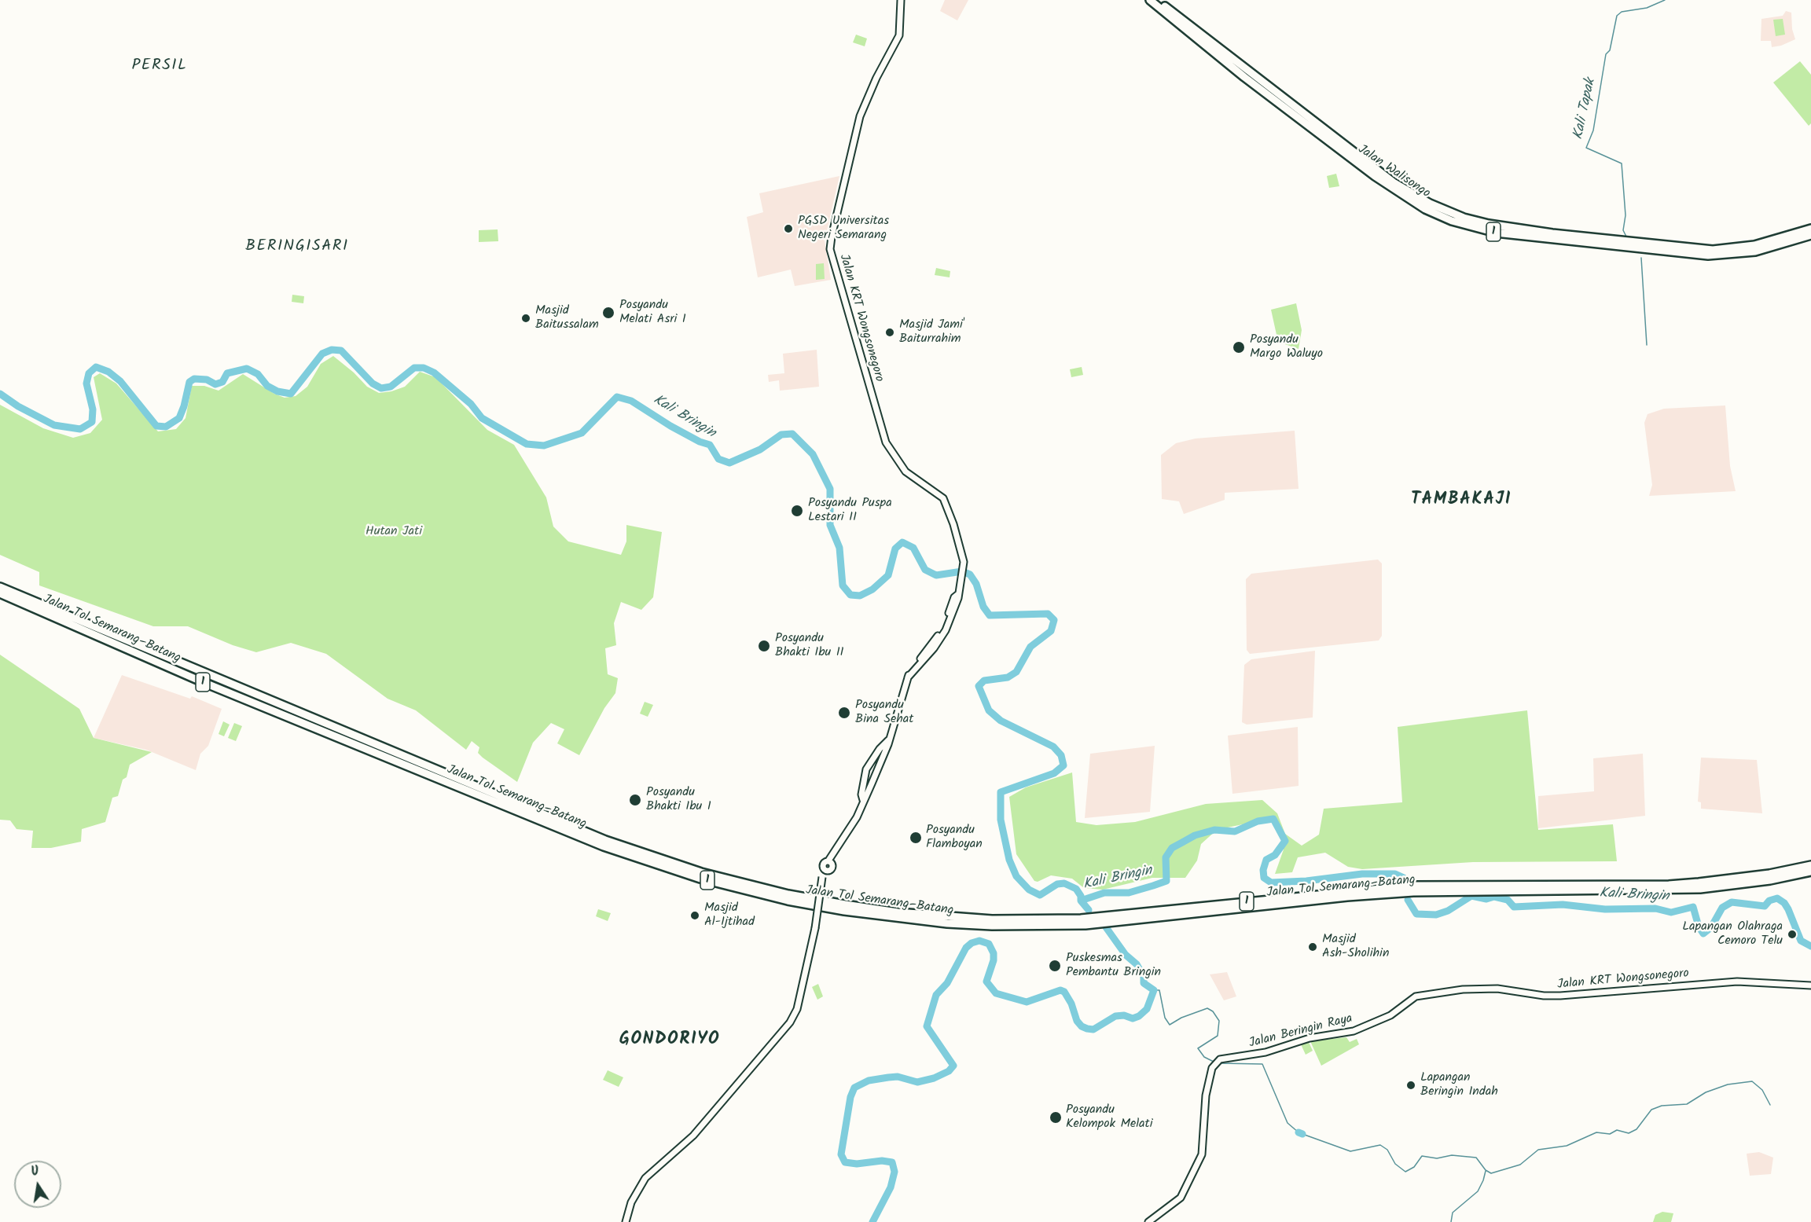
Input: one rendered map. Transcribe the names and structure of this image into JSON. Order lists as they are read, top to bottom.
{
  "streets": {
    "highway": ["Jalan Walisongo", "1", "Jalan Tol Semarang–Batang"],
    "street": ["Jalan KRT Wongsonegoro", "Jalan Beringin Raya"]
  },
  "crossings": [
    ["Jalan KRT Wongsonegoro", "Jalan Beringin Raya"]
  ],
  "districts": [
    "PERSIL",
    "BERINGISARI",
    "TAMBAKAJI",
    "GONDORIYO"
  ],
  "water": ["Kali Tapak", "Kali Bringin"],
  "parks": ["Hutan Jati"],
  "places": [
    "PGSD Universitas Negeri Semarang",
    "Posyandu Melati Asri I",
    "Masjid Baitussalam",
    "Masjid Jami' Baiturrahim",
    "Posyandu Margo Waluyo",
    "Posyandu Puspa Lestari II",
    "Posyandu Bhakti Ibu II",
    "Posyandu Bina Sehat",
    "Posyandu Bhakti Ibu I",
    "Posyandu Flamboyan",
    "Masjid Al-Ijtihad",
    "Lapangan Olahraga Cemoro Telu",
    "Masjid Ash-Sholihin",
    "Puskesmas Pembantu Bringin",
    "Lapangan Beringin Indah",
    "Posyandu Kelompok Melati"
  ],
  "north": "top"
}
